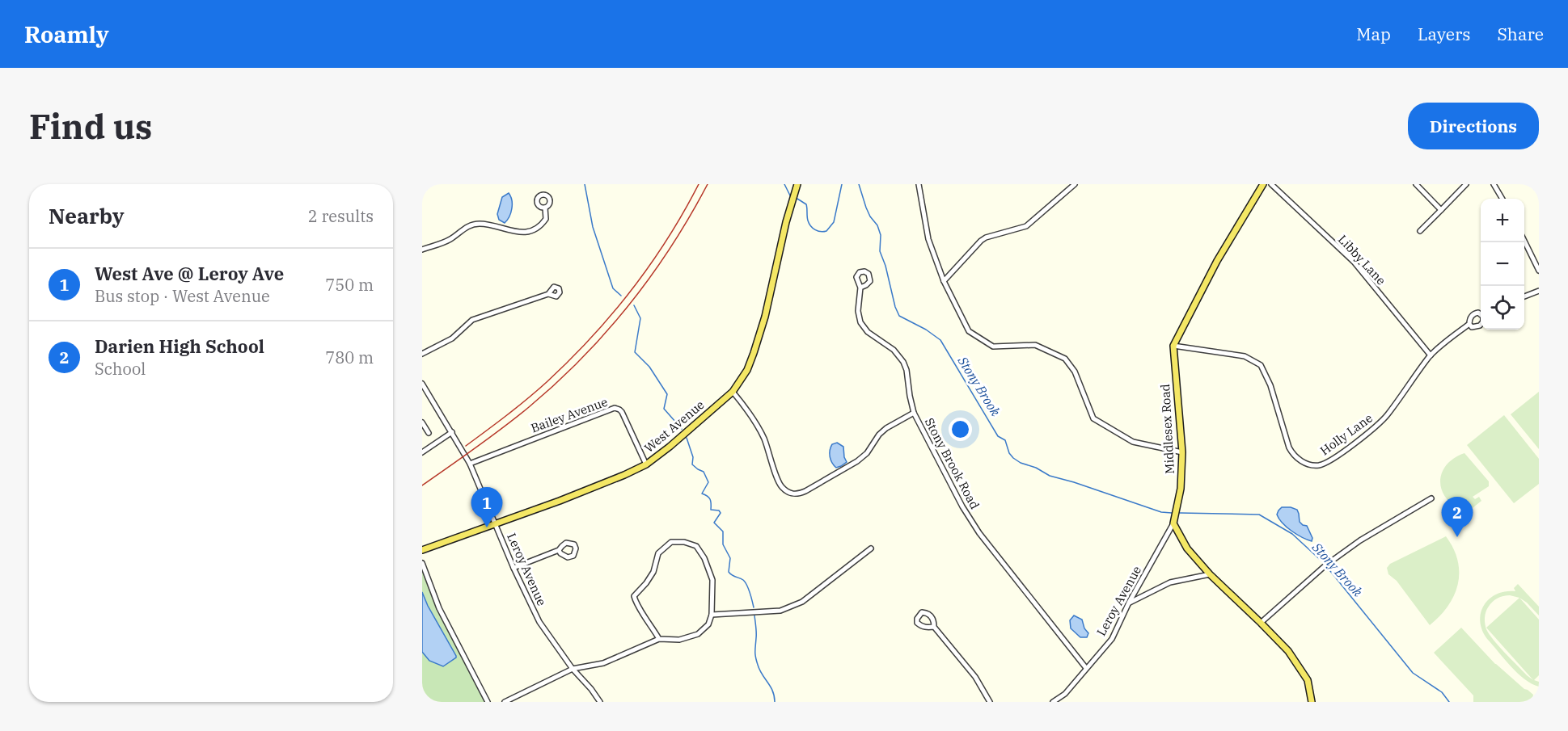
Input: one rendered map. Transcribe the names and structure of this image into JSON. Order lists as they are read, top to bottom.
{
  "streets": {
    "main road": ["West Avenue", "Middlesex Road"],
    "street": [
      "Libby Lane",
      "Bailey Avenue",
      "Holly Lane",
      "Stony Brook Road",
      "Leroy Avenue"
    ]
  },
  "crossings": [
    ["Libby Lane", "Holly Lane"],
    ["Bailey Avenue", "West Avenue"],
    ["Bailey Avenue", "Leroy Avenue"],
    ["West Avenue", "Stony Brook Road"],
    ["West Avenue", "Leroy Avenue"],
    ["Middlesex Road", "Holly Lane"],
    ["Middlesex Road", "Leroy Avenue"],
    ["Stony Brook Road", "Leroy Avenue"]
  ],
  "water": ["Stony Brook"],
  "page": {
    "header": "Roamly",
    "nav": ["Map", "Layers", "Share"],
    "buttons": "Directions",
    "title": "Find us",
    "heading": ["Nearby", "2 results"],
    "map_buttons": ["+", "−"],
    "list": [
      {
        "mark": "1",
        "name": "West Ave @ Leroy Ave",
        "note": "Bus stop · West Avenue",
        "value": "750 m"
      },
      {
        "mark": "2",
        "name": "Darien High School",
        "note": "School",
        "value": "780 m"
      }
    ],
    "pins": ["1", "2"]
  }
}
